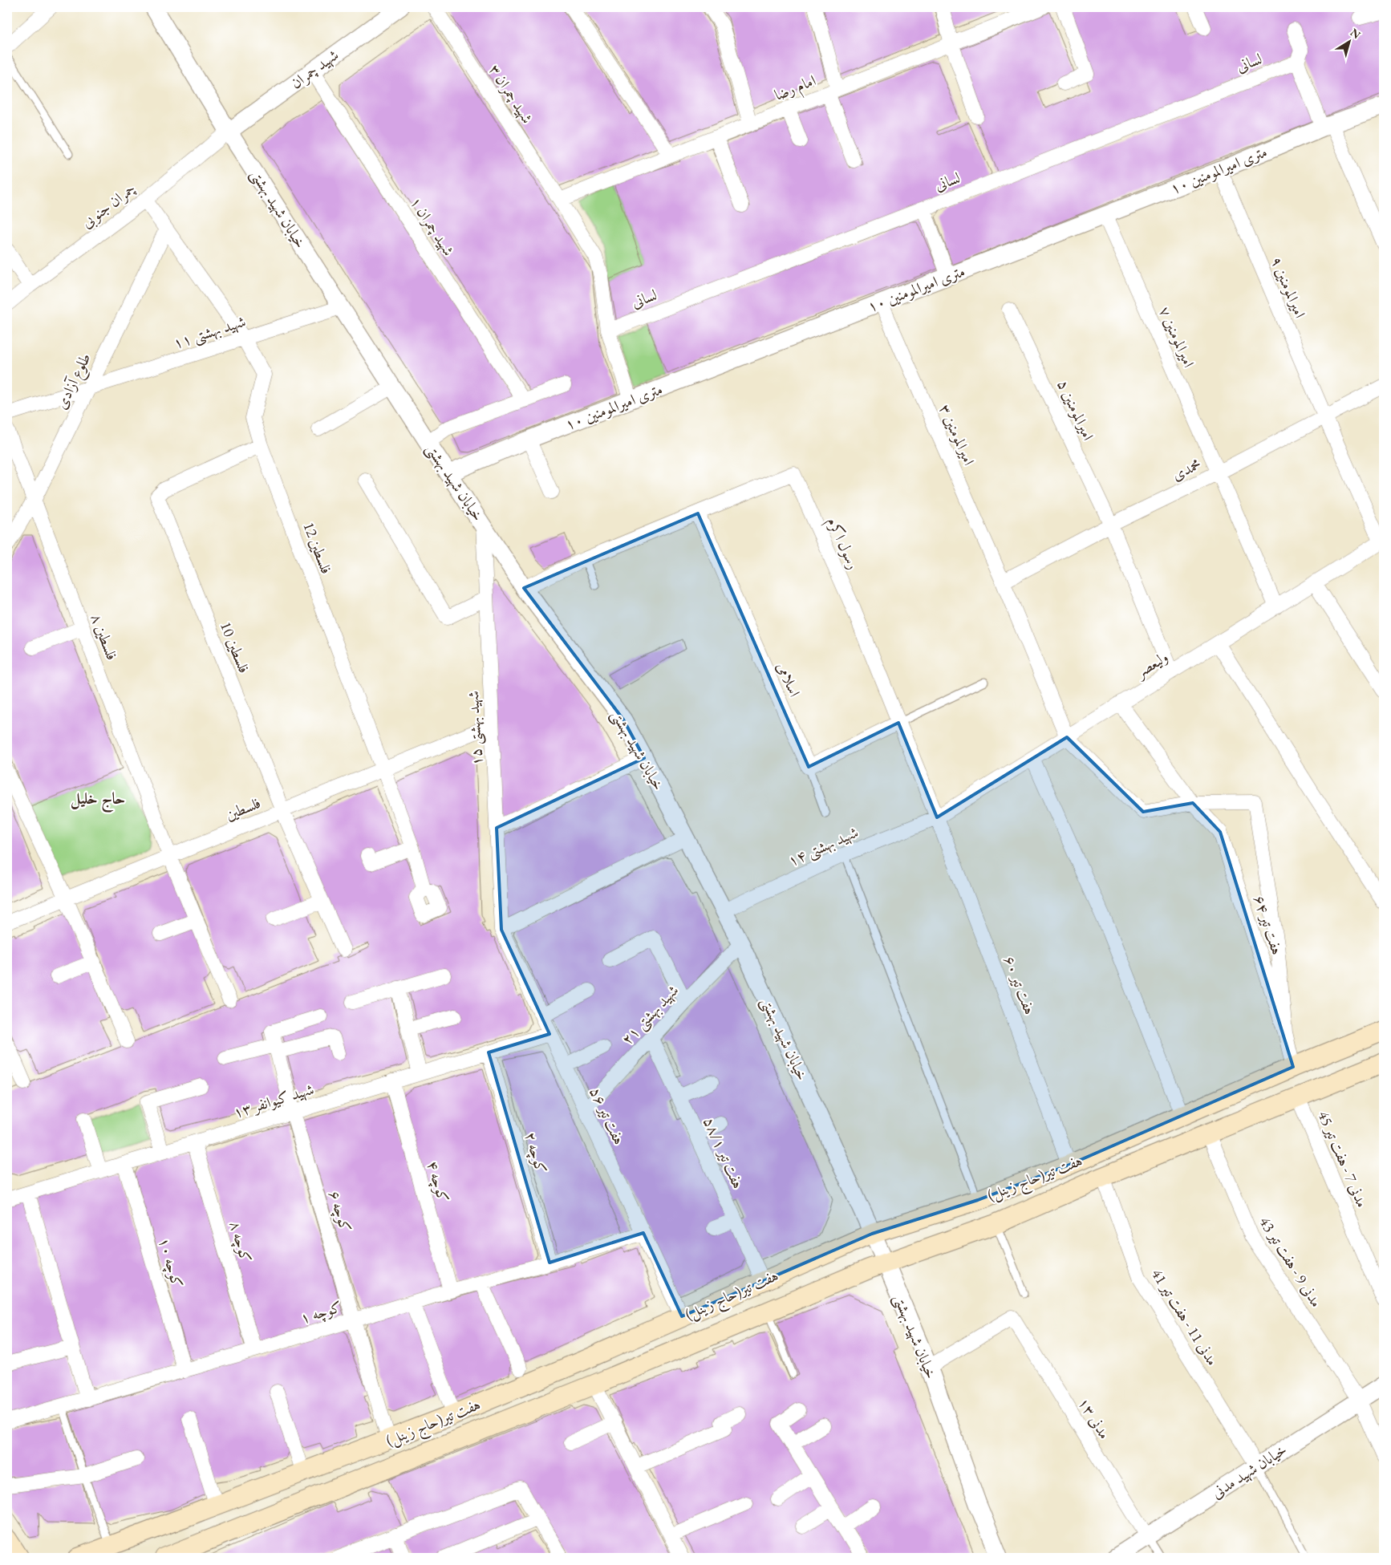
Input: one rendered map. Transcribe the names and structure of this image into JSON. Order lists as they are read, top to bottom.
{
  "streets": {
    "main road": ["هفت تیر(حاج زینل)"],
    "street": [
      "لسانی",
      "شهید چمران",
      "امام رضا",
      "شهید چمران ۳",
      "۱۰ متری امیرالمومنین",
      "چمران جنوبی",
      "خیابان شهید بهشتی",
      "شهید چمران ۱",
      "امیرالمومنین ۹",
      "شهید بهشتی ۱۱",
      "امیرالمومنین ۷",
      "طلوع آزادی",
      "امیرالمومنین ۵",
      "امیرالمومنین ۳",
      "محمدی",
      "رسول اکرم",
      "فلسطین 12",
      "فلسطین ۸",
      "فلسطین 10",
      "ولیعصر",
      "اسلامی",
      "شهید بهشتی ۱۵",
      "فلسطین",
      "شهید بهشتی ۱۴",
      "هفت تیر ۶۴",
      "هفت تیر ۶۰",
      "شهید بهشتی ۲۱",
      "شهید کیوانفر ۱۳",
      "هفت تیر ۵۶",
      "کوچه ۲",
      "هفت تیر ۵۸/۱",
      "مدنی 7 - هفت تیر 45",
      "کوچه ۴",
      "کوچه ۶",
      "کوچه ۸",
      "مدنی 9 - هفت تیر 43",
      "کوچه ۱۰",
      "کوچه ۱",
      "مدنی 11 - هفت تیر 41",
      "مدنی ۱۳",
      "خیابان شهید مدنی"
    ]
  },
  "crossings": [
    ["لسانی", "شهید چمران ۳"],
    ["شهید چمران", "چمران جنوبی"],
    ["شهید چمران", "خیابان شهید بهشتی"],
    ["شهید چمران", "شهید چمران ۱"],
    ["امام رضا", "شهید چمران ۳"],
    ["شهید چمران ۳", "۱۰ متری امیرالمومنین"],
    ["۱۰ متری امیرالمومنین", "خیابان شهید بهشتی"],
    ["۱۰ متری امیرالمومنین", "امیرالمومنین ۹"],
    ["۱۰ متری امیرالمومنین", "امیرالمومنین ۷"],
    ["۱۰ متری امیرالمومنین", "امیرالمومنین ۳"],
    ["چمران جنوبی", "خیابان شهید بهشتی"],
    ["چمران جنوبی", "فلسطین 12"],
    ["خیابان شهید بهشتی", "شهید بهشتی ۱۱"],
    ["خیابان شهید بهشتی", "شهید بهشتی ۱۵"],
    ["خیابان شهید بهشتی", "شهید بهشتی ۱۴"],
    ["خیابان شهید بهشتی", "شهید بهشتی ۲۱"],
    ["خیابان شهید بهشتی", "هفت تیر(حاج زینل)"],
    ["خیابان شهید بهشتی", "مدنی ۱۳"],
    ["امیرالمومنین ۹", "محمدی"],
    ["امیرالمومنین ۹", "ولیعصر"],
    ["شهید بهشتی ۱۱", "طلوع آزادی"],
    ["شهید بهشتی ۱۱", "فلسطین 12"],
    ["امیرالمومنین ۷", "محمدی"],
    ["امیرالمومنین ۷", "ولیعصر"],
    ["طلوع آزادی", "فلسطین 12"],
    ["طلوع آزادی", "فلسطین ۸"],
    ["امیرالمومنین ۵", "محمدی"],
    ["امیرالمومنین ۵", "ولیعصر"],
    ["امیرالمومنین ۳", "محمدی"],
    ["امیرالمومنین ۳", "ولیعصر"],
    ["رسول اکرم", "اسلامی"],
    ["رسول اکرم", "هفت تیر ۶۰"],
    ["فلسطین 12", "فلسطین 10"],
    ["فلسطین 12", "فلسطین"],
    ["فلسطین ۸", "فلسطین"],
    ["فلسطین 10", "فلسطین"],
    ["ولیعصر", "شهید بهشتی ۱۴"],
    ["ولیعصر", "هفت تیر ۶۴"],
    ["ولیعصر", "هفت تیر ۶۰"],
    ["شهید بهشتی ۱۵", "فلسطین"],
    ["شهید بهشتی ۱۵", "هفت تیر ۵۶"],
    ["شهید بهشتی ۱۴", "هفت تیر ۶۰"],
    ["هفت تیر ۶۴", "هفت تیر(حاج زینل)"],
    ["هفت تیر ۶۰", "هفت تیر(حاج زینل)"],
    ["شهید بهشتی ۲۱", "هفت تیر ۵۶"],
    ["شهید بهشتی ۲۱", "هفت تیر ۵۸/۱"],
    ["شهید کیوانفر ۱۳", "هفت تیر ۵۶"],
    ["شهید کیوانفر ۱۳", "کوچه ۲"],
    ["شهید کیوانفر ۱۳", "کوچه ۴"],
    ["شهید کیوانفر ۱۳", "کوچه ۶"],
    ["شهید کیوانفر ۱۳", "کوچه ۸"],
    ["شهید کیوانفر ۱۳", "کوچه ۱۰"],
    ["هفت تیر ۵۶", "هفت تیر(حاج زینل)"],
    ["هفت تیر ۵۶", "کوچه ۱"],
    ["کوچه ۲", "کوچه ۱"],
    ["هفت تیر ۵۸/۱", "هفت تیر(حاج زینل)"],
    ["مدنی 7 - هفت تیر 45", "هفت تیر(حاج زینل)"],
    ["هفت تیر(حاج زینل)", "کوچه ۶"],
    ["هفت تیر(حاج زینل)", "مدنی 9 - هفت تیر 43"],
    ["هفت تیر(حاج زینل)", "مدنی 11 - هفت تیر 41"],
    ["کوچه ۴", "کوچه ۱"],
    ["کوچه ۶", "کوچه ۱"],
    ["کوچه ۸", "کوچه ۱"],
    ["مدنی 9 - هفت تیر 43", "خیابان شهید مدنی"],
    ["کوچه ۱۰", "کوچه ۱"],
    ["مدنی 11 - هفت تیر 41", "خیابان شهید مدنی"],
    ["مدنی ۱۳", "خیابان شهید مدنی"]
  ],
  "districts": ["حاج خلیل"],
  "north": "top right"
}
